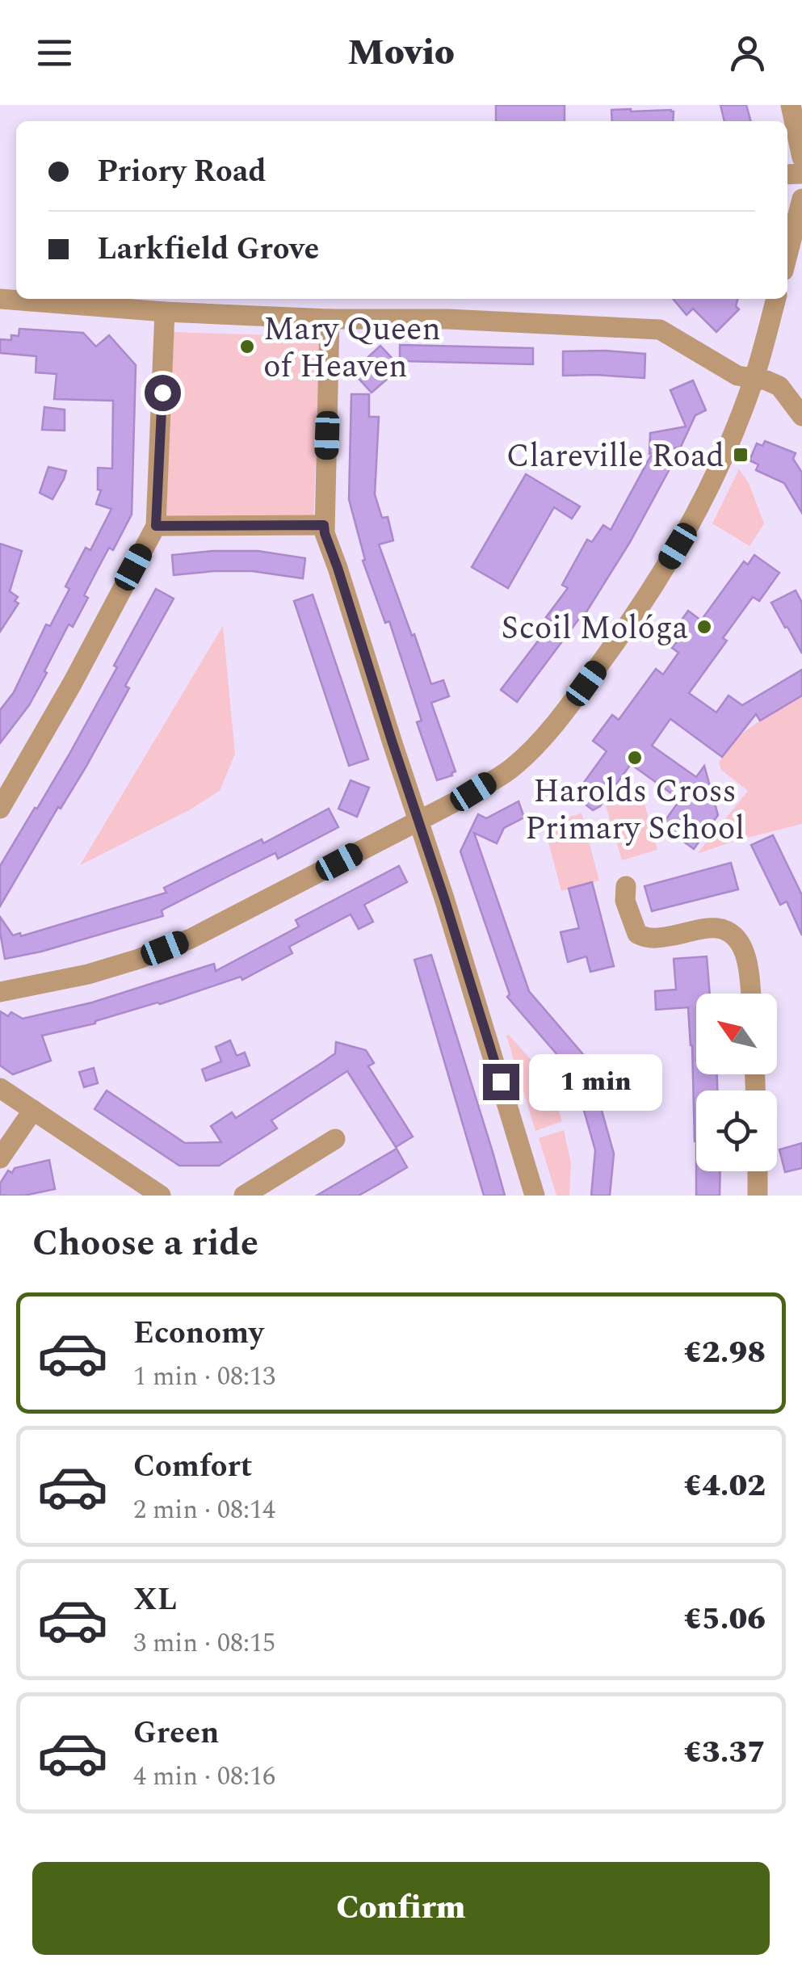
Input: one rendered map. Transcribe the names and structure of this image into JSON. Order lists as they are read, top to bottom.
{
  "places": {
    "other": ["Mary Queen of Heaven", "Scoil Mológa", "Harolds Cross Primary School"],
    "transit": ["Clareville Road"]
  },
  "north": "top left",
  "page": {
    "header": "Movio",
    "banner": ["Priory Road", "Larkfield Grove"],
    "bubble": "1 min",
    "heading": "Choose a ride",
    "list": [
      {
        "name": "Economy",
        "note": "1 min · 08:13",
        "value": "€2.98"
      },
      {
        "name": "Comfort",
        "note": "2 min · 08:14",
        "value": "€4.02"
      },
      {
        "name": "XL",
        "note": "3 min · 08:15",
        "value": "€5.06"
      },
      {
        "name": "Green",
        "note": "4 min · 08:16",
        "value": "€3.37"
      }
    ],
    "buttons": "Confirm"
  }
}
